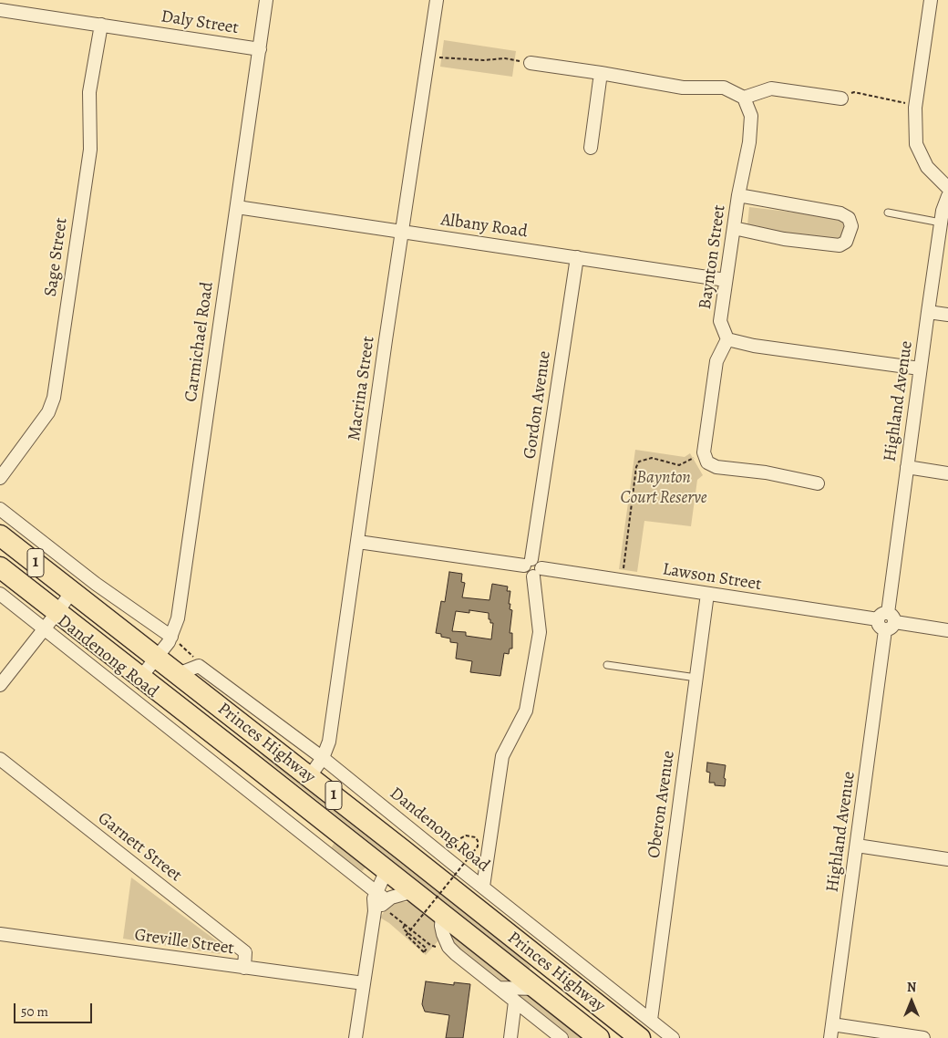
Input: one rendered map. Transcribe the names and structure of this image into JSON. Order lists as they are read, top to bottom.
{
  "streets": {
    "highway": ["1", "Princes Highway"],
    "street": [
      "Daly Street",
      "Albany Road",
      "Sage Street",
      "Baynton Street",
      "Carmichael Road",
      "Macrina Street",
      "Highland Avenue",
      "Gordon Avenue",
      "Lawson Street",
      "Dandenong Road",
      "Oberon Avenue",
      "Garnett Street",
      "Greville Street"
    ]
  },
  "crossings": [
    ["Daly Street", "Sage Street"],
    ["Daly Street", "Carmichael Road"],
    ["Albany Road", "Baynton Street"],
    ["Albany Road", "Carmichael Road"],
    ["Albany Road", "Macrina Street"],
    ["Albany Road", "Gordon Avenue"],
    ["Carmichael Road", "Princes Highway"],
    ["Macrina Street", "Dandenong Road"],
    ["Macrina Street", "Princes Highway"],
    ["Highland Avenue", "Lawson Street"],
    ["Lawson Street", "Oberon Avenue"],
    ["Dandenong Road", "Princes Highway"],
    ["Dandenong Road", "Oberon Avenue"],
    ["Garnett Street", "Greville Street"]
  ],
  "parks": ["Baynton Court Reserve"],
  "scale_bar": "50 m",
  "north": "top"
}
